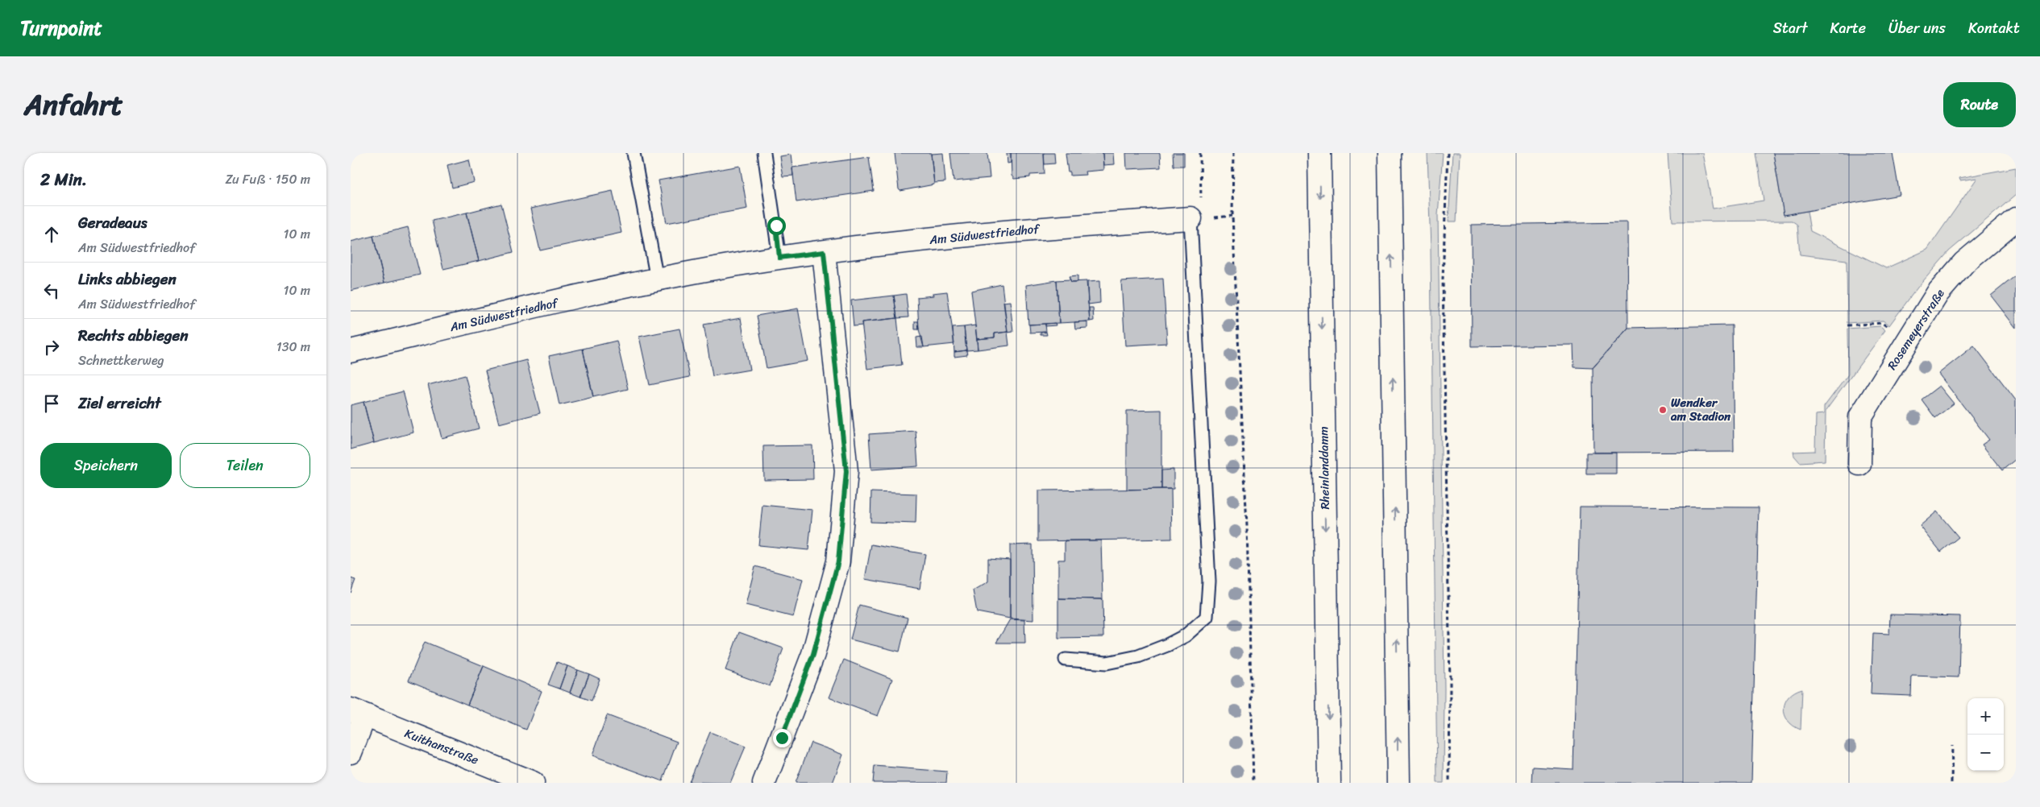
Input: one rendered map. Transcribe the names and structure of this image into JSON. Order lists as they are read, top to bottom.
{
  "streets": {
    "main road": [
      "Am Südwestfriedhof",
      "Rosemeyerstraße",
      "Rheinlanddamm",
      "Kuithanstraße"
    ]
  },
  "places": ["Wendker am Stadion"],
  "page": {
    "header": "Turnpoint",
    "nav": [
      "Start",
      "Karte",
      "Über uns",
      "Kontakt"
    ],
    "title": "Anfahrt",
    "buttons": [
      "Route",
      ["Speichern", "Teilen"]
    ],
    "heading": ["2 Min.", "Zu Fuß · 150 m"],
    "list": [
      ["Geradeaus", "Am Südwestfriedhof", "10 m"],
      ["Links abbiegen", "Am Südwestfriedhof", "10 m"],
      ["Rechts abbiegen", "Schnettkerweg", "130 m"],
      "Ziel erreicht"
    ],
    "map_buttons": ["+", "−"]
  }
}
